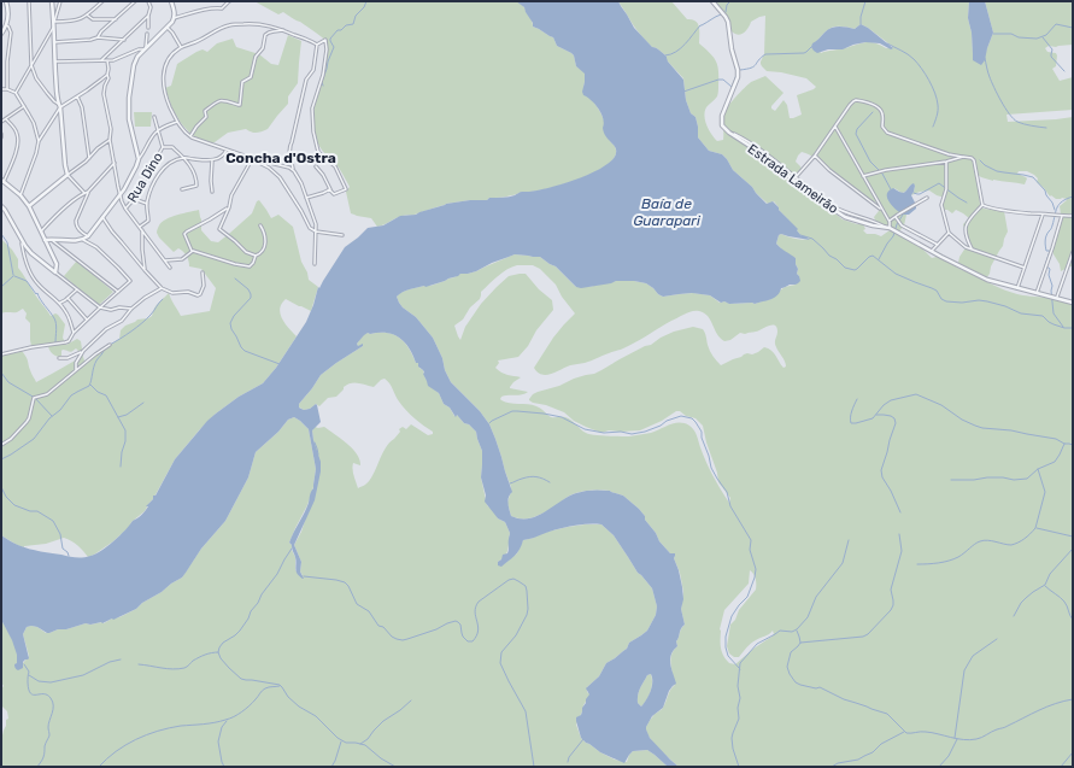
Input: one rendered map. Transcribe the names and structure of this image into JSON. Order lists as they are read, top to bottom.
{
  "streets": {
    "street": ["Rua Dino", "Estrada Lameirão"]
  },
  "districts": ["Concha d'Ostra"],
  "water": ["Baía de Guarapari"]
}
